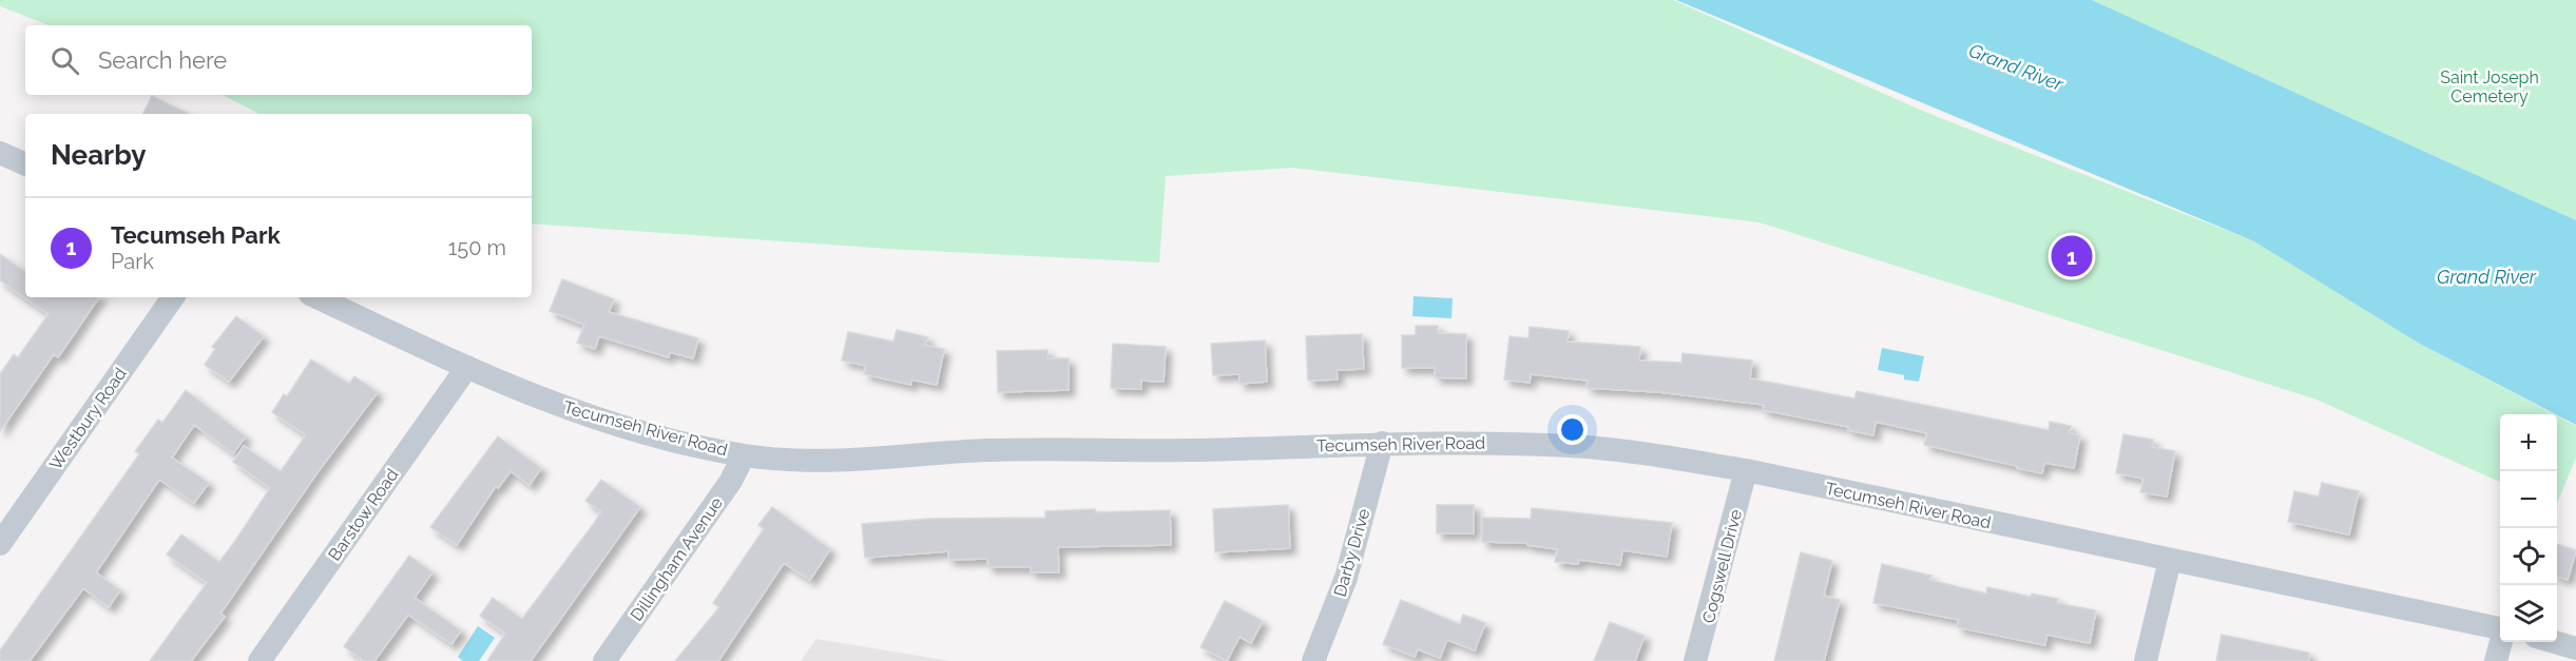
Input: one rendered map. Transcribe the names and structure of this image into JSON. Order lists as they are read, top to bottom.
{
  "streets": {
    "street": [
      "Westbury Road",
      "Tecumseh River Road",
      "Barstow Road",
      "Darby Drive",
      "Dillingham Avenue",
      "Cogswell Drive"
    ]
  },
  "crossings": [
    ["Tecumseh River Road", "Barstow Road"],
    ["Tecumseh River Road", "Darby Drive"],
    ["Tecumseh River Road", "Dillingham Avenue"],
    ["Tecumseh River Road", "Cogswell Drive"]
  ],
  "water": ["Grand River"],
  "parks": ["Saint Joseph Cemetery"],
  "page": {
    "search": "Search here",
    "heading": "Nearby",
    "list": [
      {
        "mark": "1",
        "name": "Tecumseh Park",
        "note": "Park",
        "value": "150 m"
      }
    ],
    "pins": "1",
    "map_buttons": ["+", "−"]
  }
}
